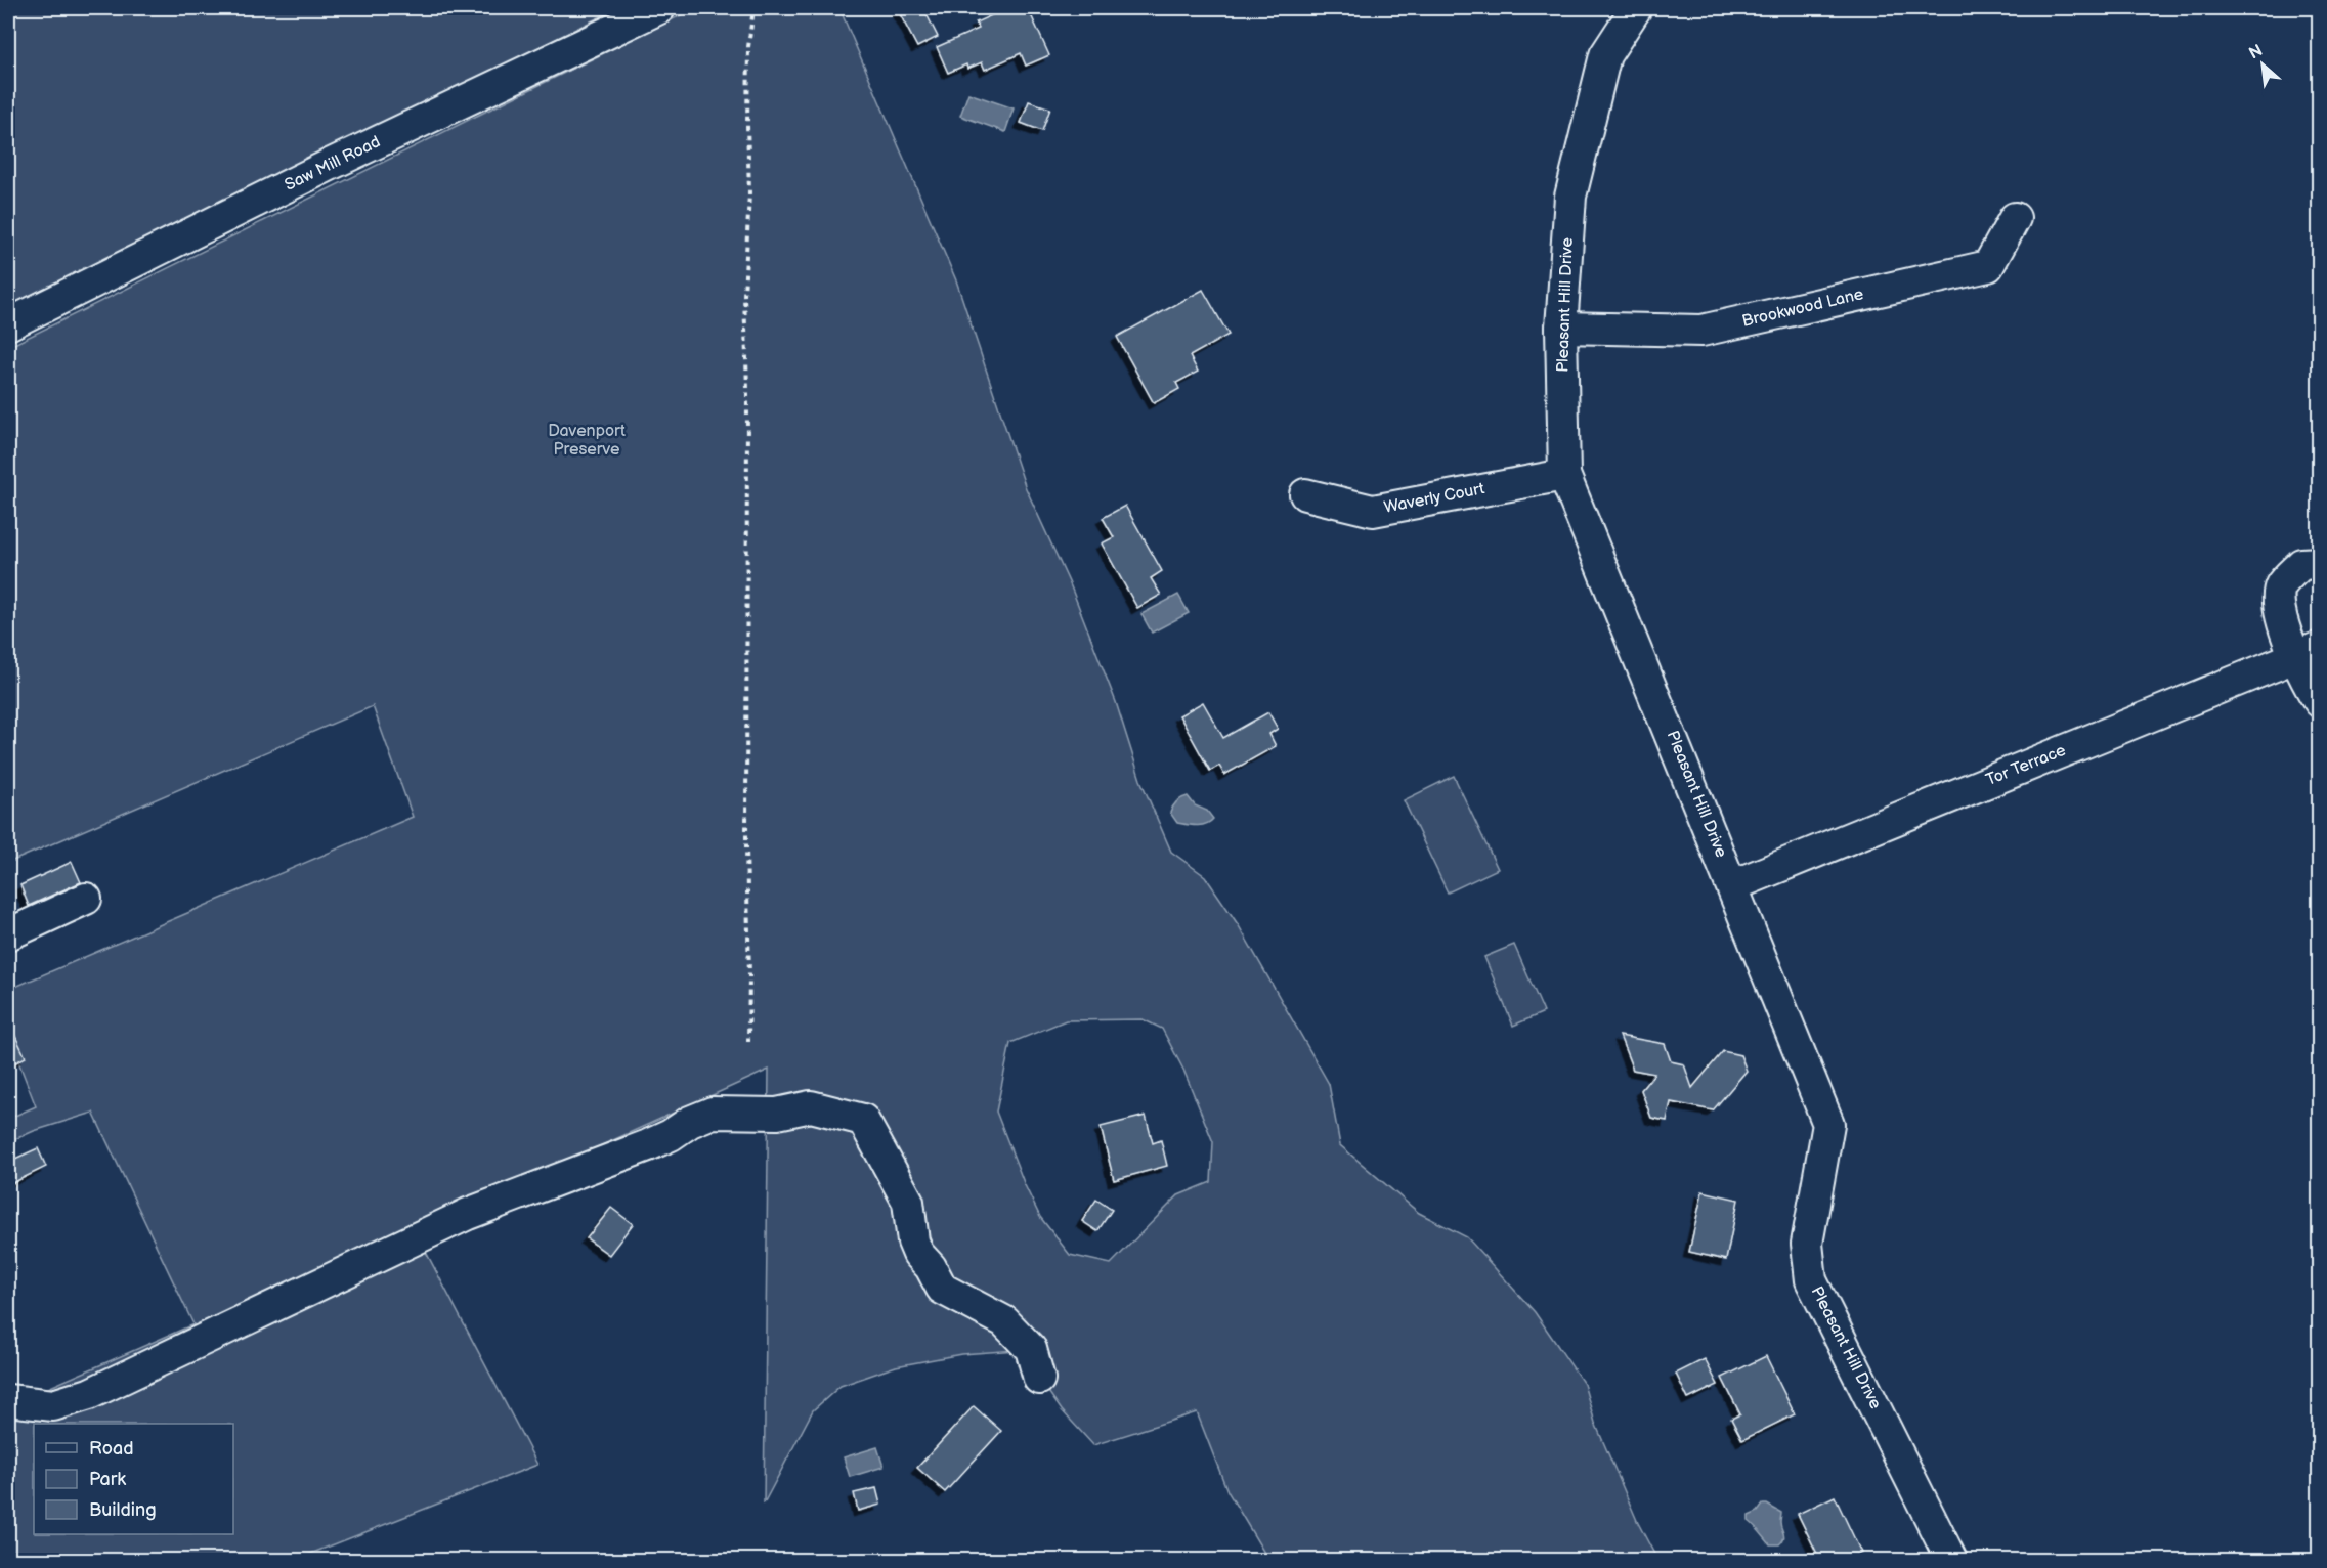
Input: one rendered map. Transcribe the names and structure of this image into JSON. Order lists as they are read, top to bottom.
{
  "streets": {
    "street": [
      "Saw Mill Road",
      "Pleasant Hill Drive",
      "Brookwood Lane",
      "Waverly Court",
      "Tor Terrace"
    ]
  },
  "crossings": [
    ["Pleasant Hill Drive", "Brookwood Lane"],
    ["Pleasant Hill Drive", "Waverly Court"],
    ["Pleasant Hill Drive", "Tor Terrace"]
  ],
  "parks": ["Davenport Preserve"],
  "legend": ["Road", "Park", "Building"],
  "north": "top left"
}
